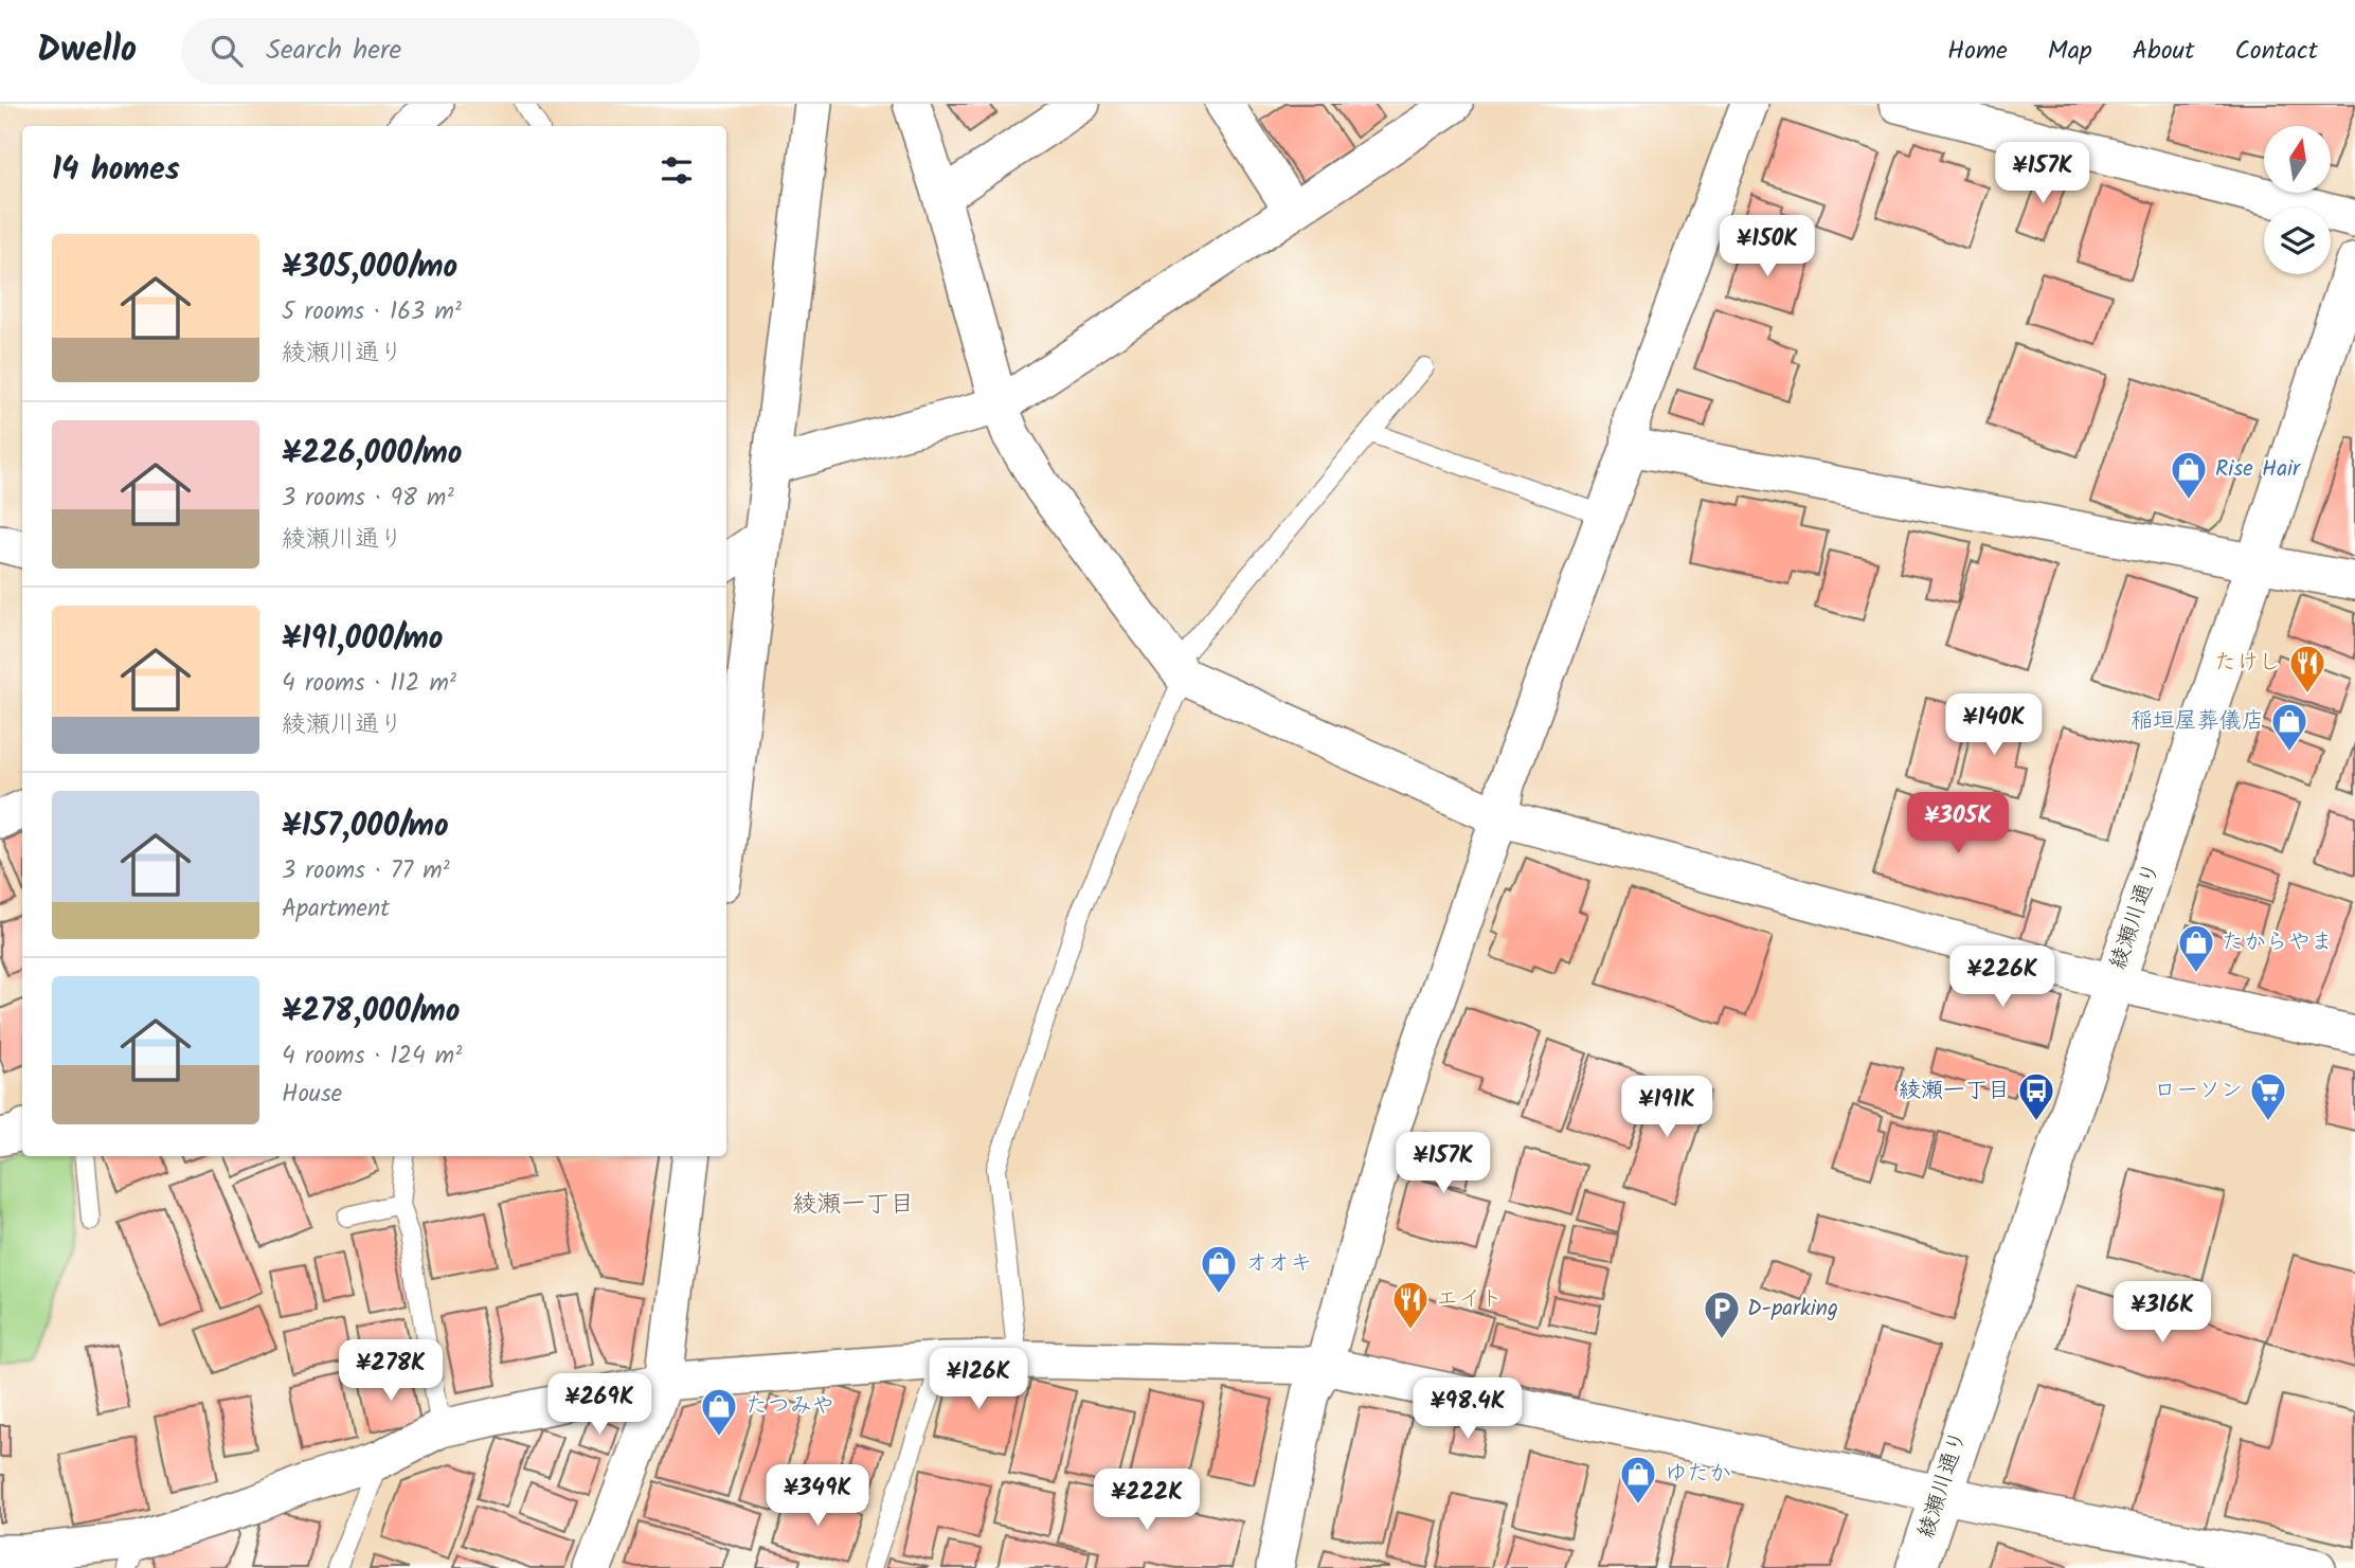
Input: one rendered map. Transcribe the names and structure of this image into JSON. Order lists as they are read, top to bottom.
{
  "streets": {
    "street": ["綾瀬川通り"]
  },
  "districts": ["綾瀬一丁目"],
  "places": {
    "shop": [
      "Rise Hair",
      "稲垣屋葬儀店",
      "たからやま",
      "オオキ",
      "たつみや",
      "ゆたか"
    ],
    "restaurant": ["たけし", "エイト"],
    "bus stop": ["綾瀬一丁目"],
    "supermarket": ["ローソン"],
    "parking": ["D-parking"]
  },
  "north": "top",
  "page": {
    "header": "Dwello",
    "search": "Search here",
    "nav": [
      "Home",
      "Map",
      "About",
      "Contact"
    ],
    "heading": "14 homes",
    "price": [
      "¥157K",
      "¥150K",
      "¥140K",
      "¥305K",
      "¥226K",
      "¥191K",
      "¥157K",
      "¥316K",
      "¥278K",
      "¥126K",
      "¥269K",
      "¥98.4K",
      "¥349K",
      "¥222K"
    ],
    "list": [
      {
        "name": "¥305,000/mo",
        "note": "5 rooms · 163 m² · 綾瀬川通り"
      },
      {
        "name": "¥226,000/mo",
        "note": "3 rooms · 98 m² · 綾瀬川通り"
      },
      {
        "name": "¥191,000/mo",
        "note": "4 rooms · 112 m² · 綾瀬川通り"
      },
      {
        "name": "¥157,000/mo",
        "note": "3 rooms · 77 m² · Apartment"
      },
      {
        "name": "¥278,000/mo",
        "note": "4 rooms · 124 m² · House"
      }
    ]
  }
}
